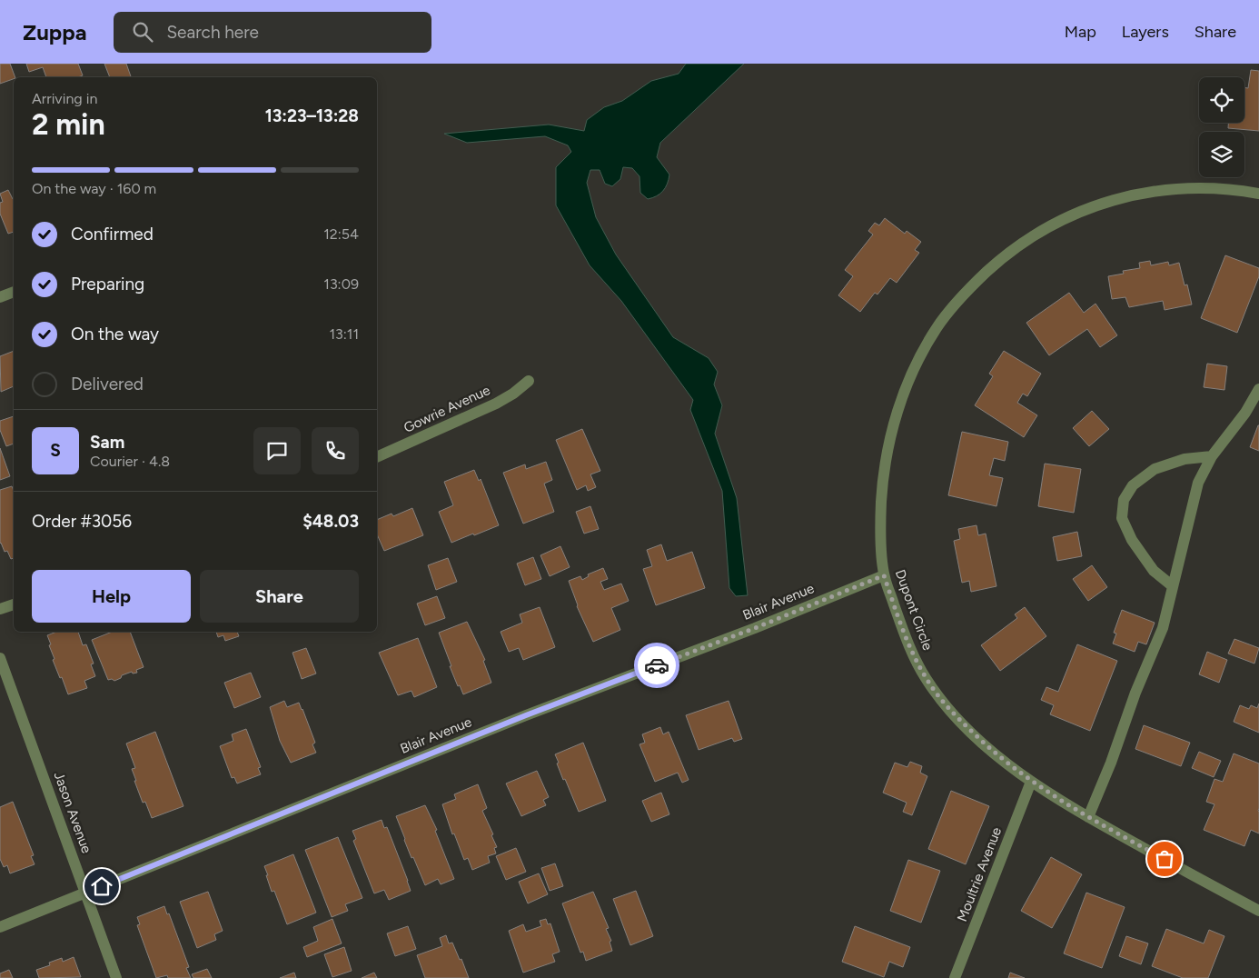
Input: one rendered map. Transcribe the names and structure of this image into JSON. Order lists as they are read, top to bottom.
{
  "streets": {
    "street": [
      "Gowrie Avenue",
      "Blair Avenue",
      "Dupont Circle",
      "Jason Avenue",
      "Moultrie Avenue"
    ]
  },
  "crossings": [
    ["Blair Avenue", "Dupont Circle"],
    ["Blair Avenue", "Jason Avenue"],
    ["Dupont Circle", "Moultrie Avenue"]
  ],
  "page": {
    "header": "Zuppa",
    "search": "Search here",
    "nav": ["Map", "Layers", "Share"],
    "heading": ["2 min", "Arriving in", "13:23–13:28"],
    "panel": [
      "Sam",
      "Courier · 4.8",
      "Order #3056",
      "$48.03"
    ],
    "bar": "On the way · 160 m",
    "list": [
      ["Confirmed", "12:54"],
      ["Preparing", "13:09"],
      ["On the way", "13:11"],
      "Delivered"
    ],
    "round": "S",
    "buttons": ["Help", "Share"]
  }
}
